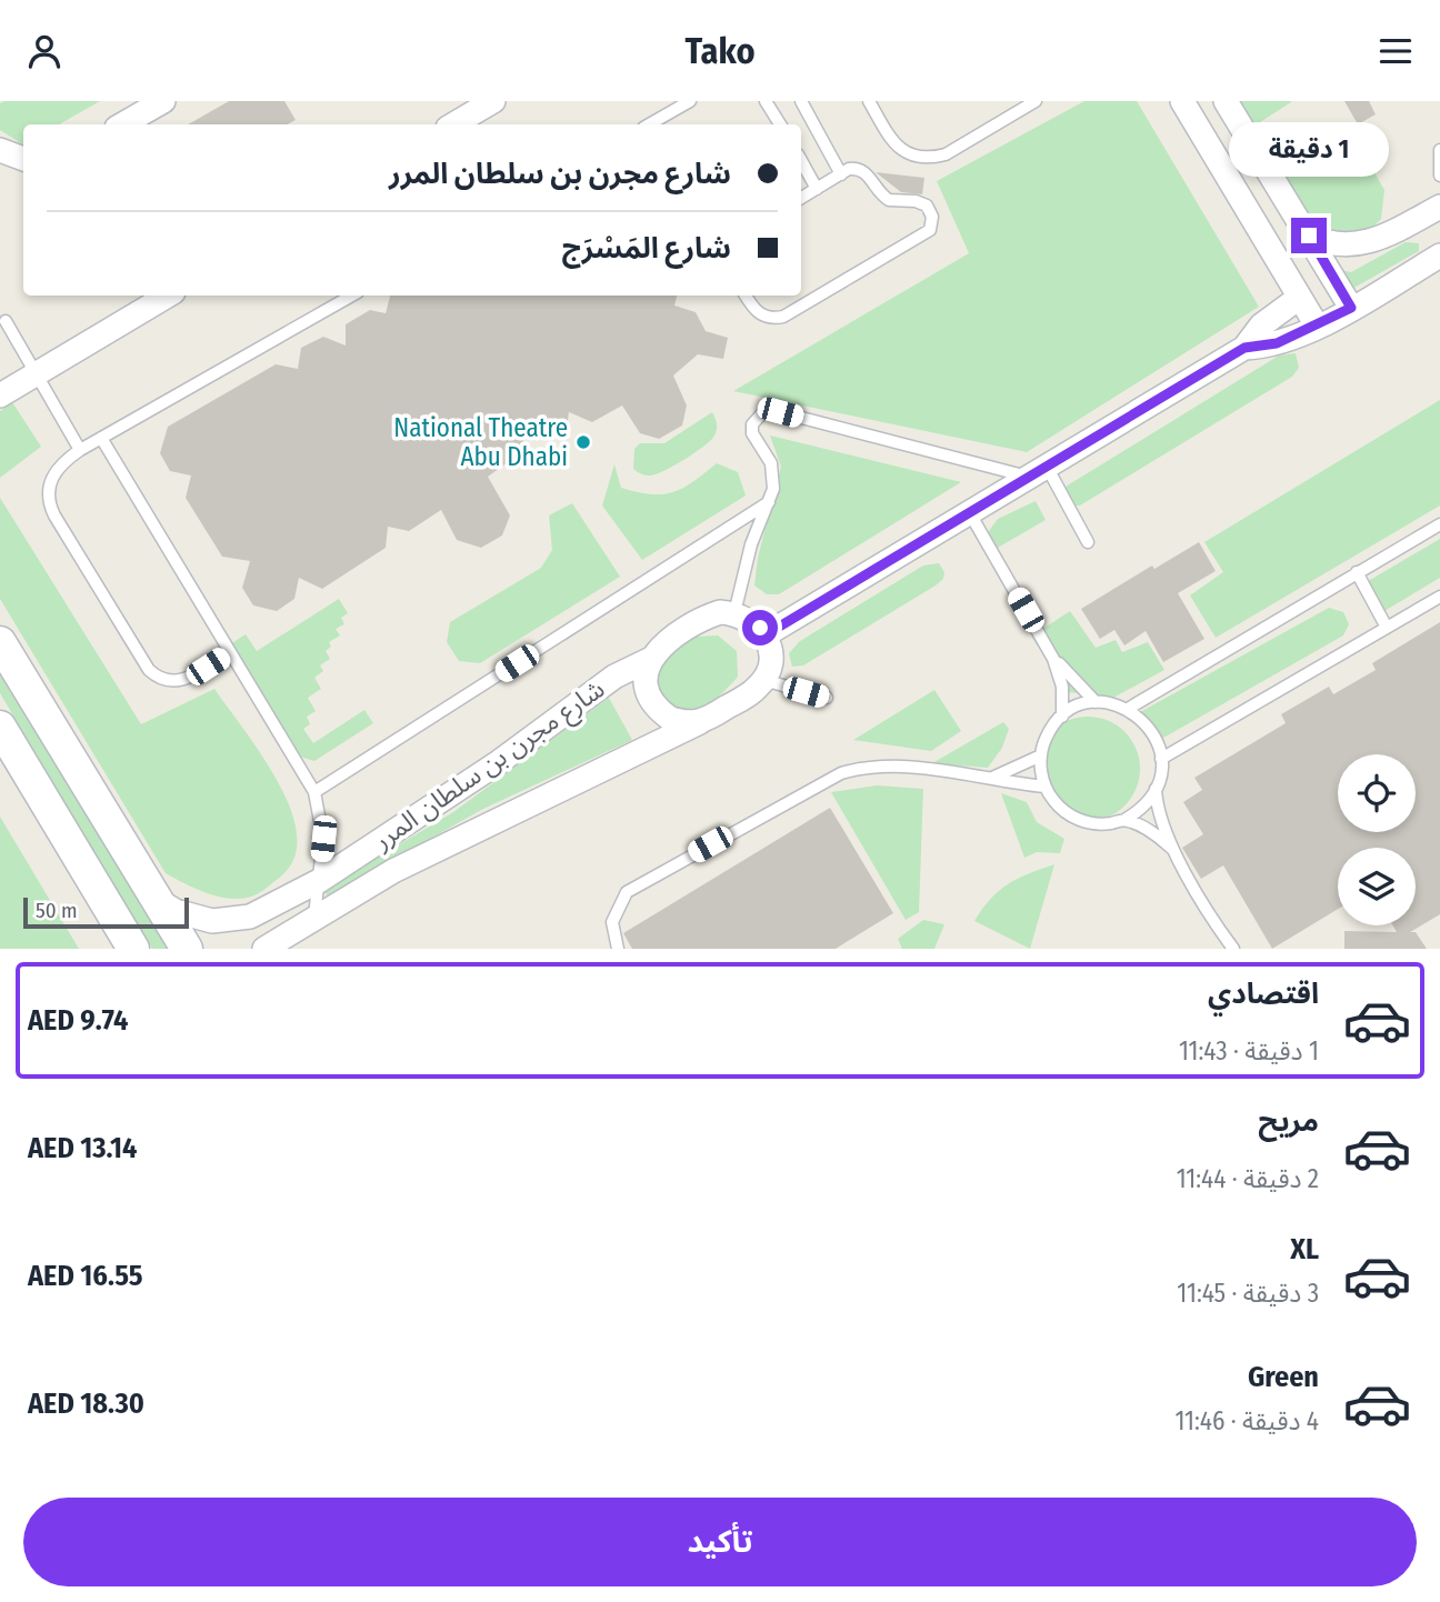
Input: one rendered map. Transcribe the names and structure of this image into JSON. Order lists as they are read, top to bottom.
{
  "streets": {
    "street": ["شارع مجرن بن سلطان المرر"]
  },
  "places": ["National Theatre Abu Dhabi"],
  "scale_bar": "50 m",
  "page": {
    "header": "Tako",
    "bubble": "1 دقيقة",
    "banner": ["شارع مجرن بن سلطان المرر", "شارع المَسْرَج"],
    "scale": "50 m",
    "list": [
      {
        "name": "اقتصادي",
        "note": "1 دقيقة · 11:43",
        "value": "AED 9.74"
      },
      {
        "name": "مريح",
        "note": "2 دقيقة · 11:44",
        "value": "AED 13.14"
      },
      {
        "name": "XL",
        "note": "3 دقيقة · 11:45",
        "value": "AED 16.55"
      },
      {
        "name": "Green",
        "note": "4 دقيقة · 11:46",
        "value": "AED 18.30"
      }
    ],
    "buttons": "تأكيد"
  }
}
